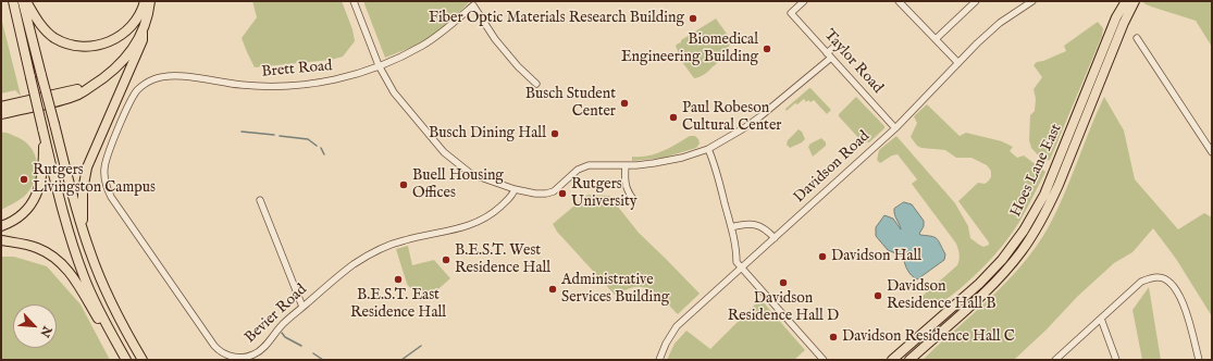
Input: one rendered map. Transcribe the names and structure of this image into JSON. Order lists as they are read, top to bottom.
{
  "streets": {
    "highway": ["Hoes Lane East"],
    "street": [
      "Taylor Road",
      "Brett Road",
      "Davidson Road",
      "Bevier Road"
    ]
  },
  "crossings": [
    ["Taylor Road", "Davidson Road"],
    ["Brett Road", "Bevier Road"]
  ],
  "places": [
    "Fiber Optic Materials Research Building",
    "Biomedical Engineering Building",
    "Busch Student Center",
    "Paul Robeson Cultural Center",
    "Busch Dining Hall",
    "Rutgers Livingston Campus",
    "Buell Housing Offices",
    "Rutgers University",
    "Davidson Hall",
    "B.E.S.T. West Residence Hall",
    "B.E.S.T. East Residence Hall",
    "Davidson Residence Hall D",
    "Administrative Services Building",
    "Davidson Residence Hall B",
    "Davidson Residence Hall C"
  ],
  "north": "bottom right"
}
